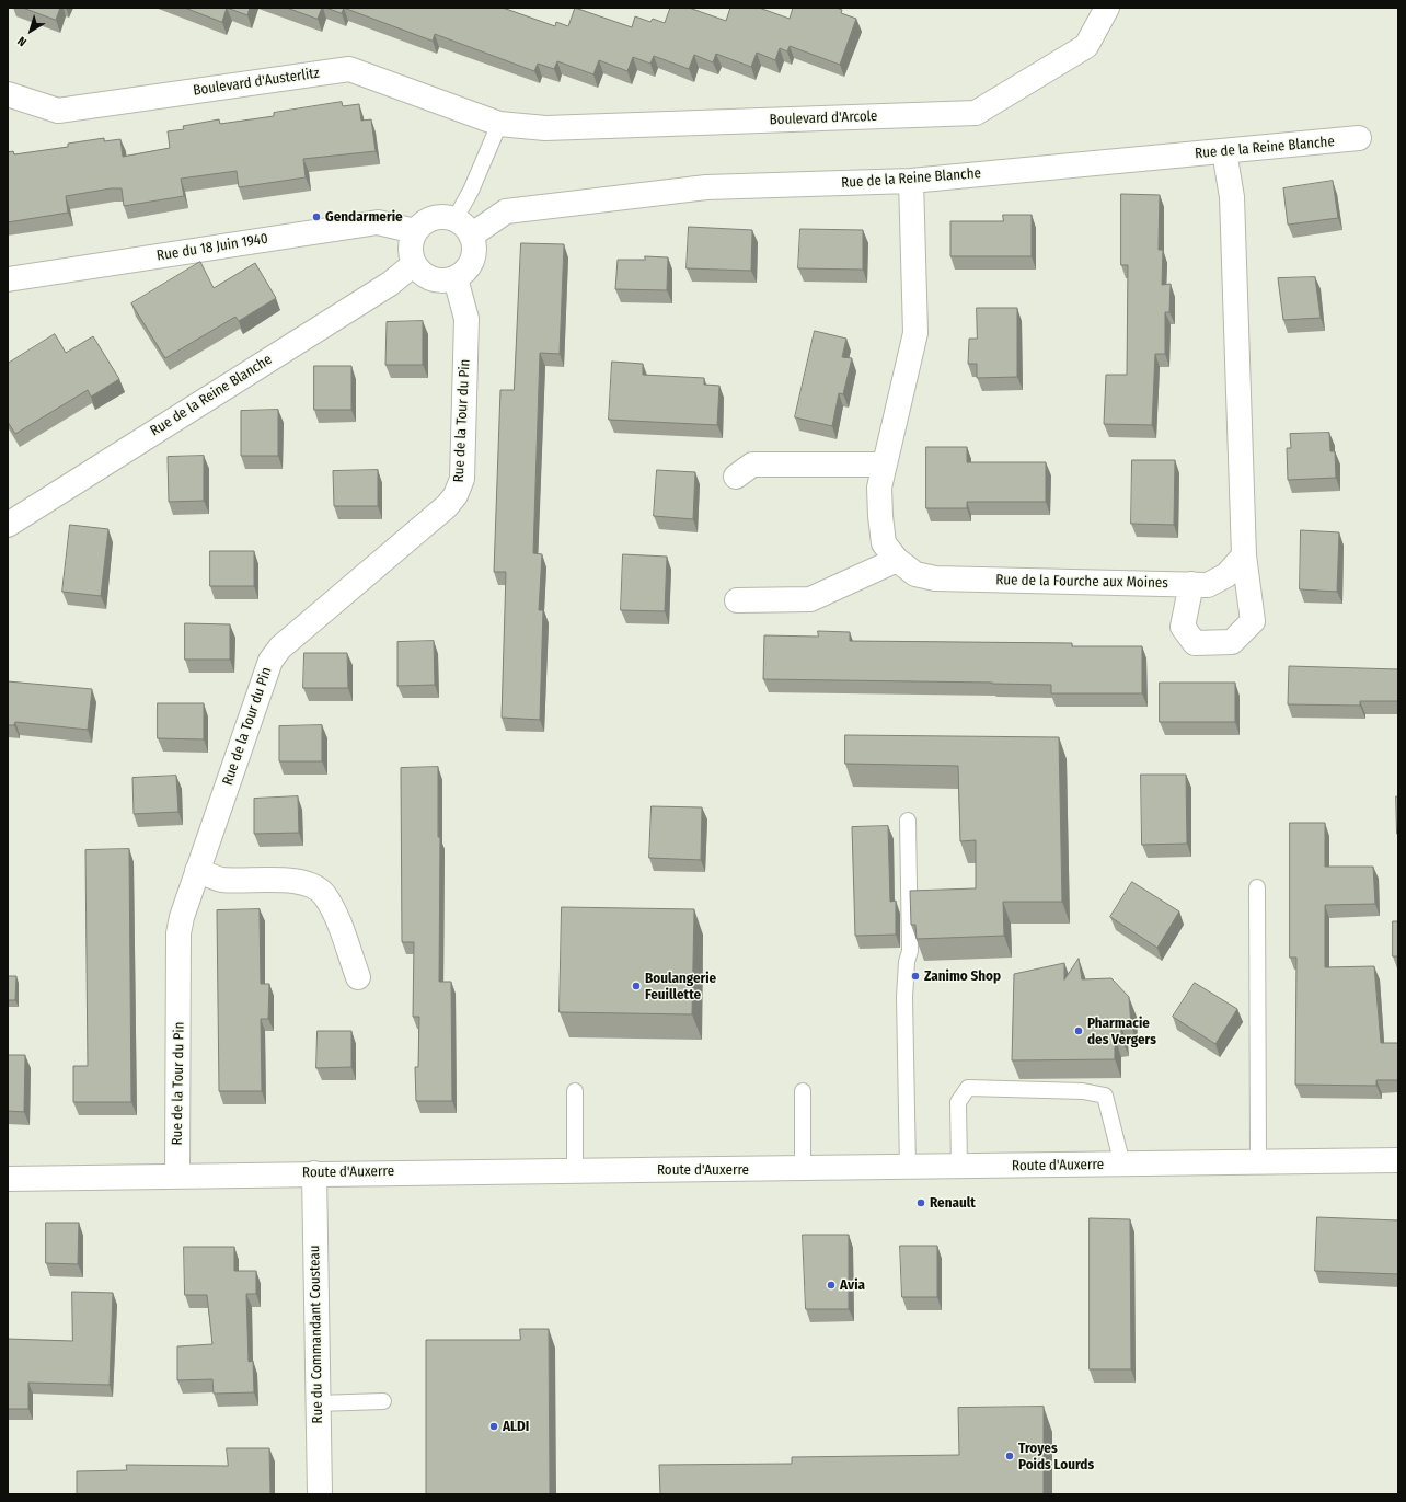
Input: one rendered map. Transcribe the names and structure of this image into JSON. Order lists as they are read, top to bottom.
{
  "streets": {
    "street": [
      "Boulevard d'Austerlitz",
      "Boulevard d'Arcole",
      "Rue de la Reine Blanche",
      "Rue du 18 Juin 1940",
      "Rue de la Tour du Pin",
      "Rue de la Fourche aux Moines",
      "Route d'Auxerre",
      "Rue du Commandant Cousteau"
    ]
  },
  "crossings": [
    ["Boulevard d'Austerlitz", "Boulevard d'Arcole"],
    ["Rue de la Reine Blanche", "Rue du 18 Juin 1940"],
    ["Rue de la Reine Blanche", "Rue de la Tour du Pin"],
    ["Rue de la Reine Blanche", "Rue de la Fourche aux Moines"],
    ["Rue du 18 Juin 1940", "Rue de la Tour du Pin"],
    ["Rue de la Tour du Pin", "Route d'Auxerre"],
    ["Route d'Auxerre", "Rue du Commandant Cousteau"]
  ],
  "places": [
    "Gendarmerie",
    "Zanimo Shop",
    "Boulangerie Feuillette",
    "Pharmacie des Vergers",
    "Renault",
    "Avia",
    "ALDI",
    "Troyes Poids Lourds"
  ],
  "north": "bottom left"
}
